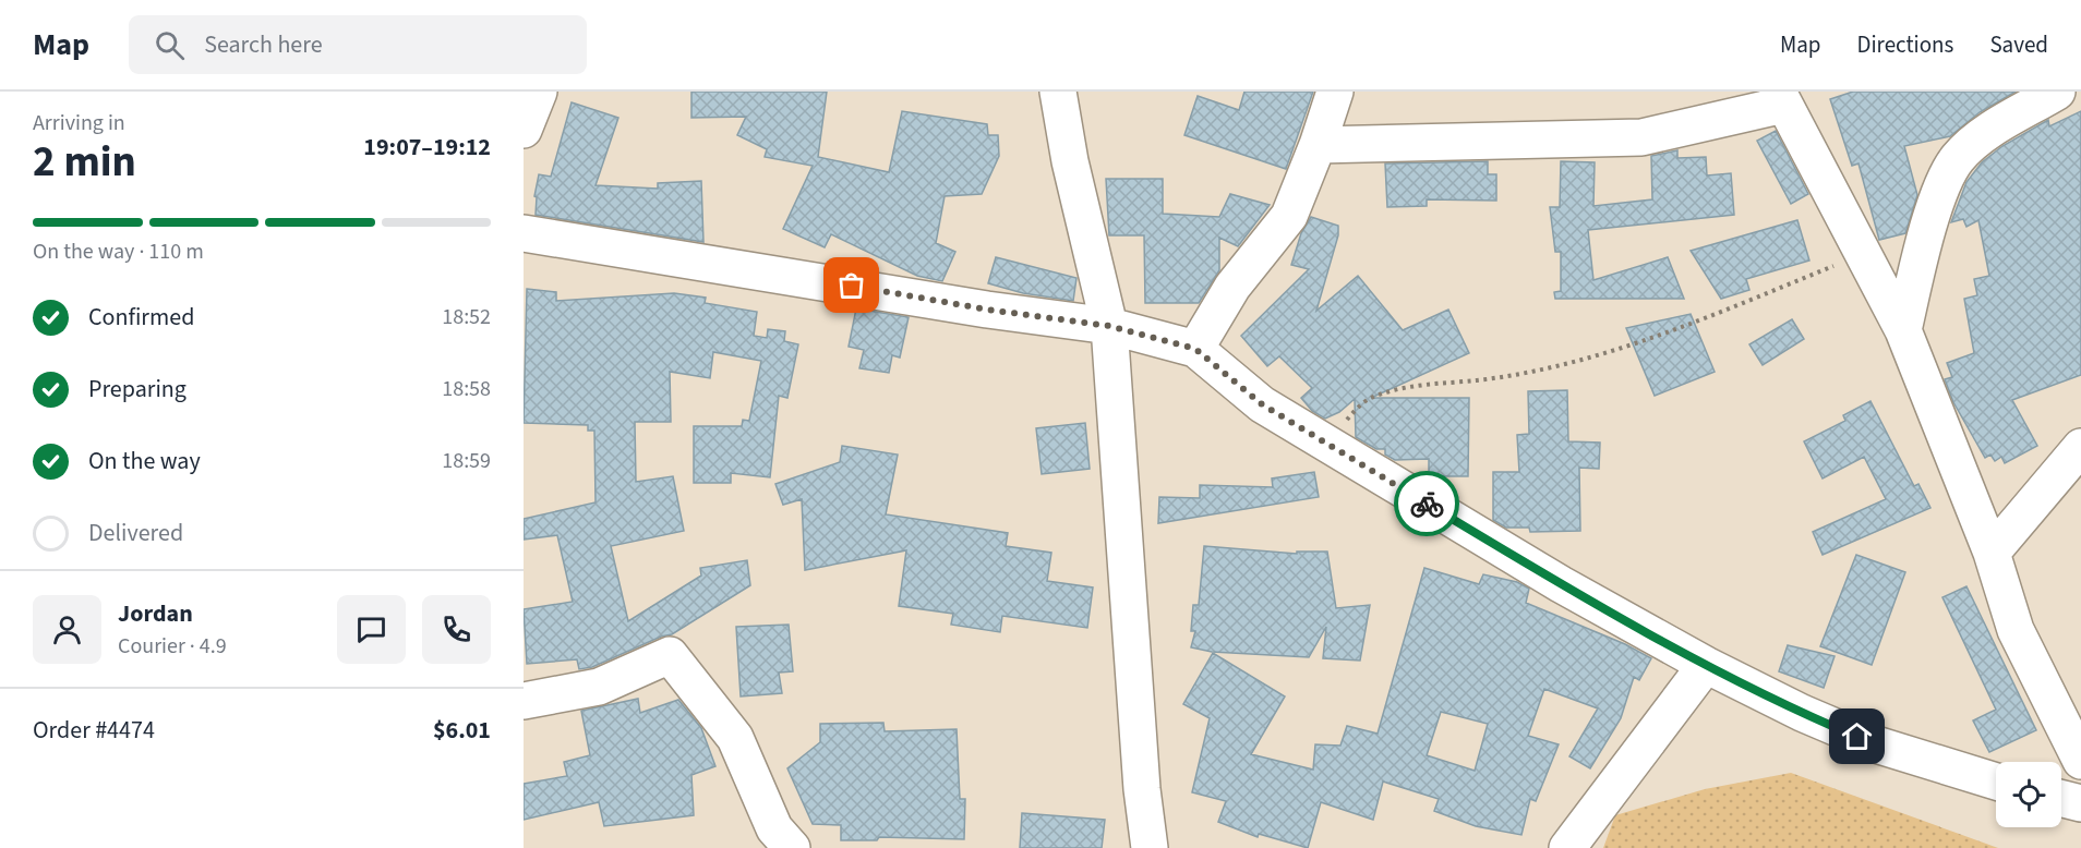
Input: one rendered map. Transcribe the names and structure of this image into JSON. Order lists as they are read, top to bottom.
{
  "page": {
    "header": "Map",
    "search": "Search here",
    "nav": ["Map", "Directions", "Saved"],
    "heading": ["2 min", "Arriving in", "19:07–19:12"],
    "panel": [
      "Jordan",
      "Courier · 4.9",
      "Order #4474",
      "$6.01"
    ],
    "bar": "On the way · 110 m",
    "list": [
      ["Confirmed", "18:52"],
      ["Preparing", "18:58"],
      ["On the way", "18:59"],
      "Delivered"
    ]
  }
}
